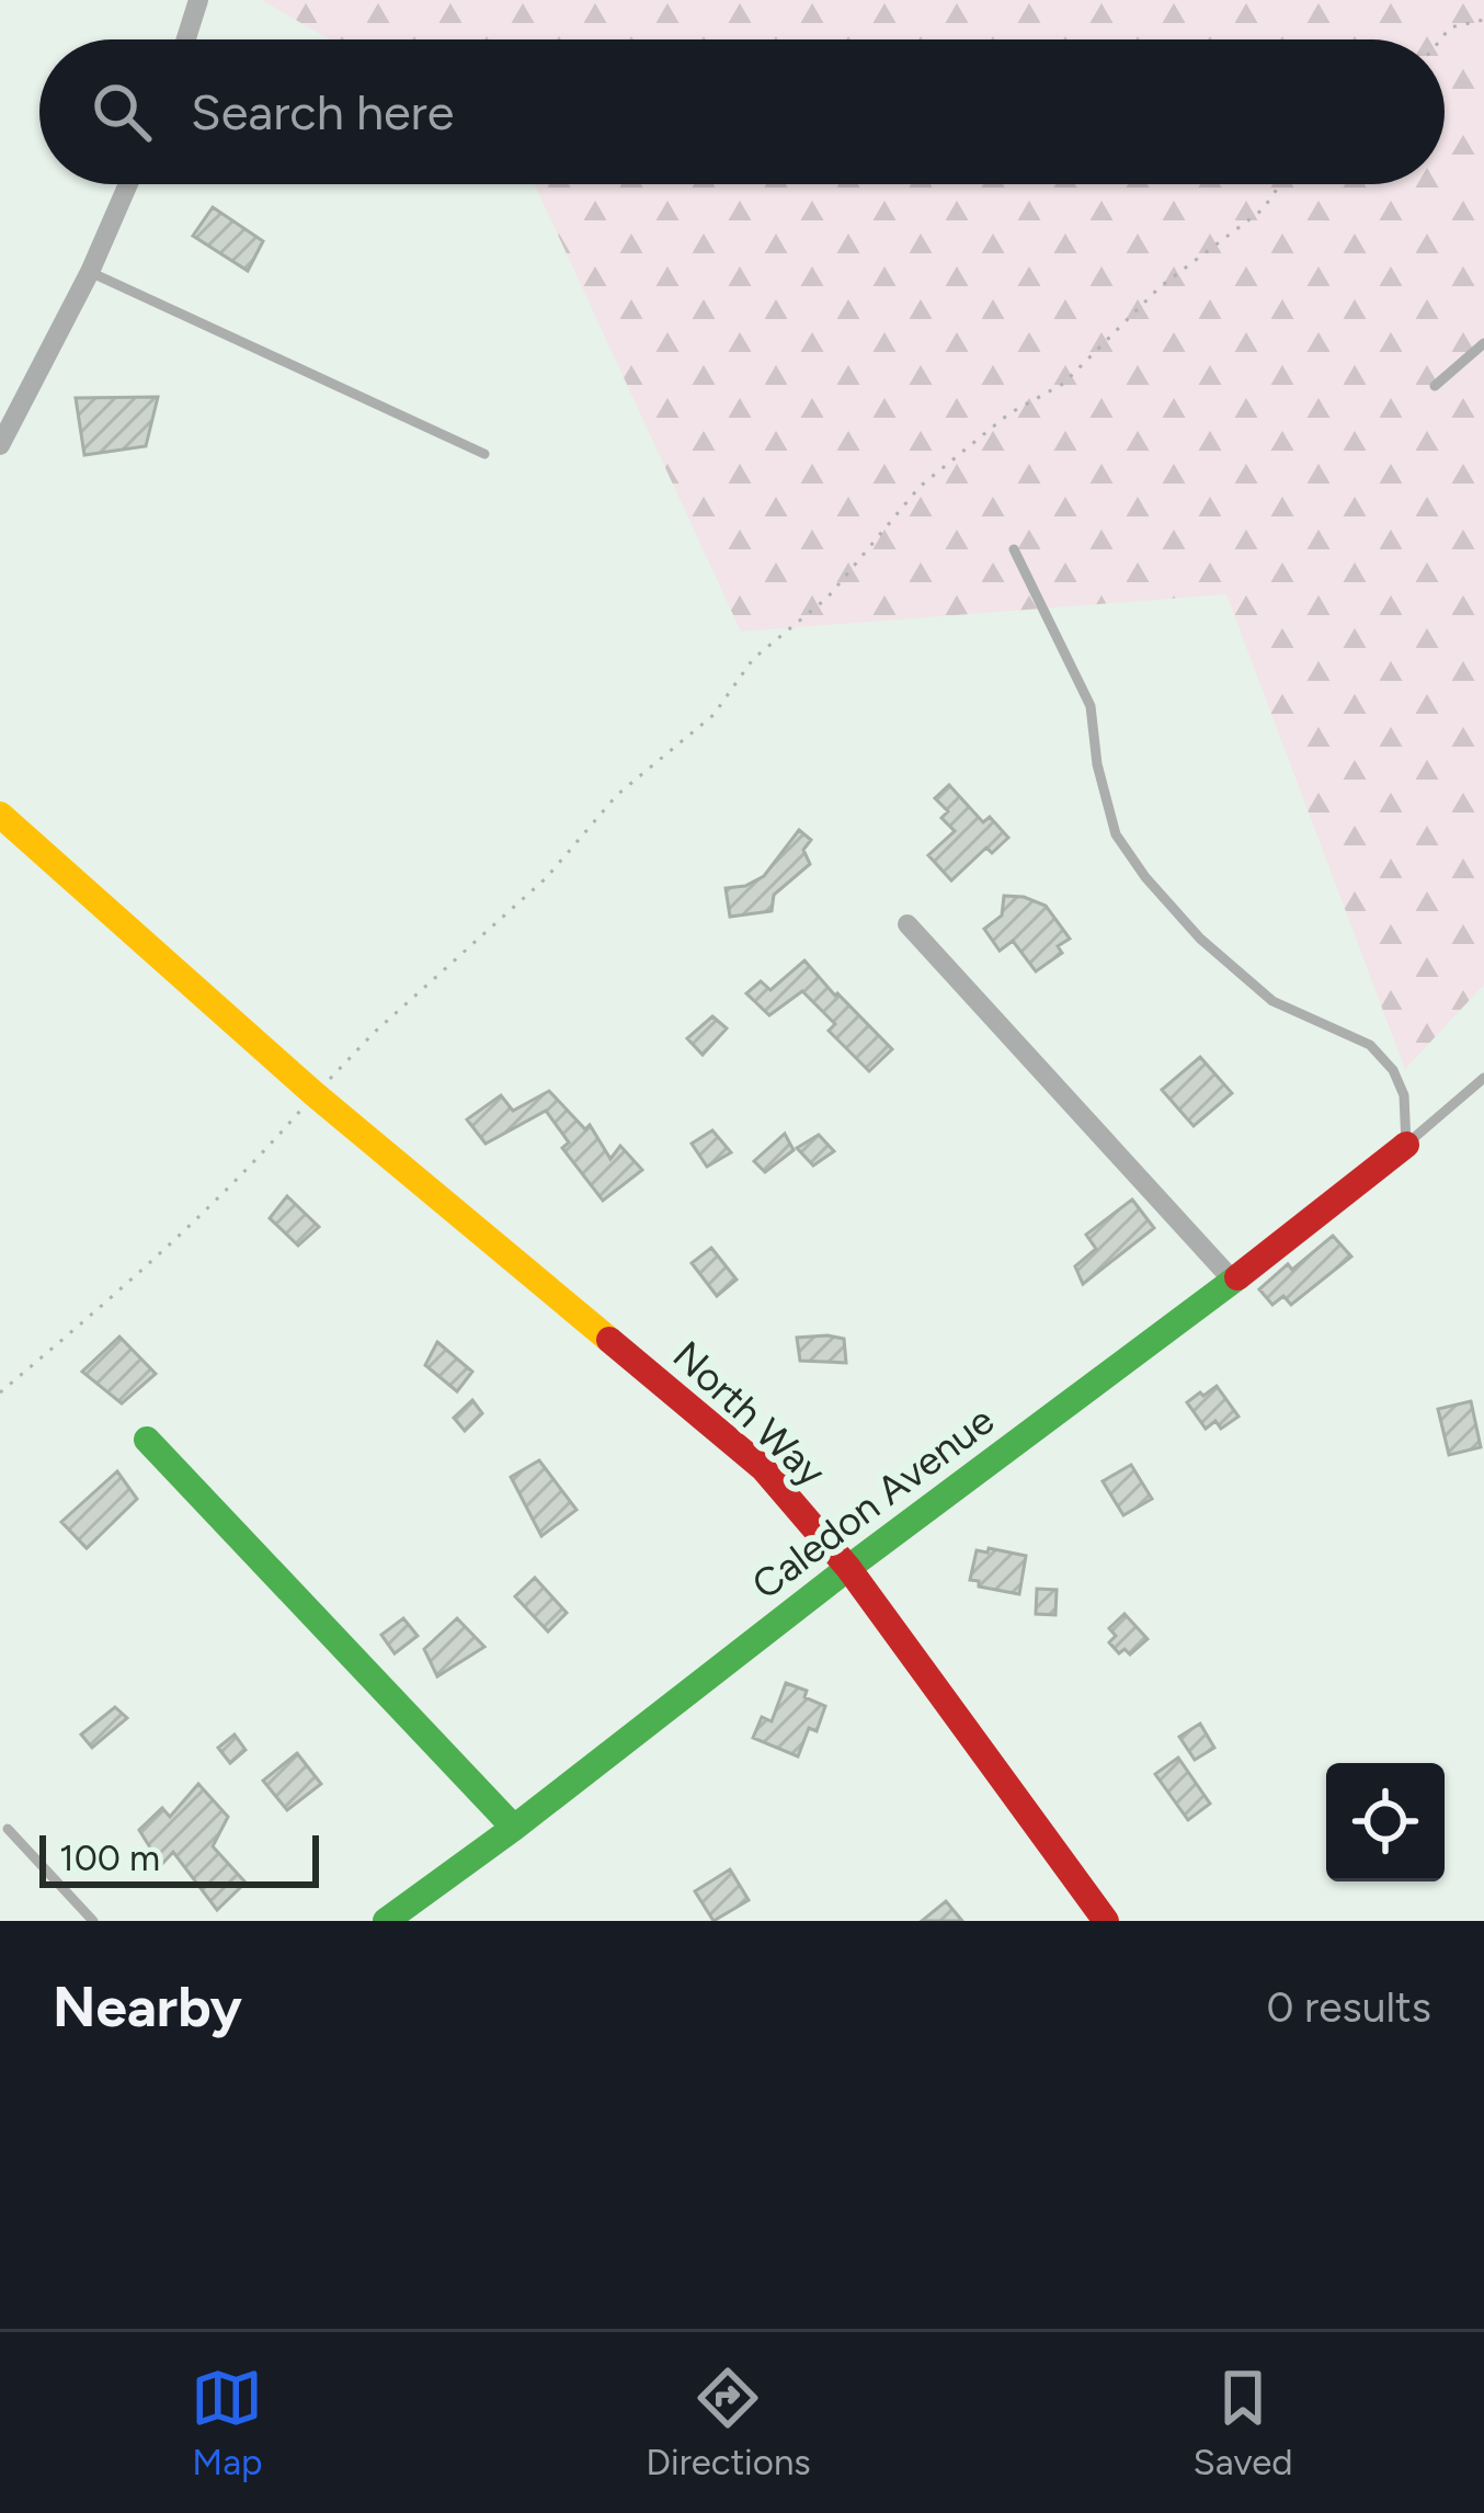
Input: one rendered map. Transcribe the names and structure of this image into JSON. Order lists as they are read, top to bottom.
{
  "streets": {
    "street": ["North Way", "Caledon Avenue"]
  },
  "crossings": [
    ["North Way", "Caledon Avenue"]
  ],
  "scale_bar": "100 m",
  "page": {
    "search": "Search here",
    "scale": "100 m",
    "heading": ["Nearby", "0 results"],
    "nav": ["Map", "Directions", "Saved"]
  }
}
